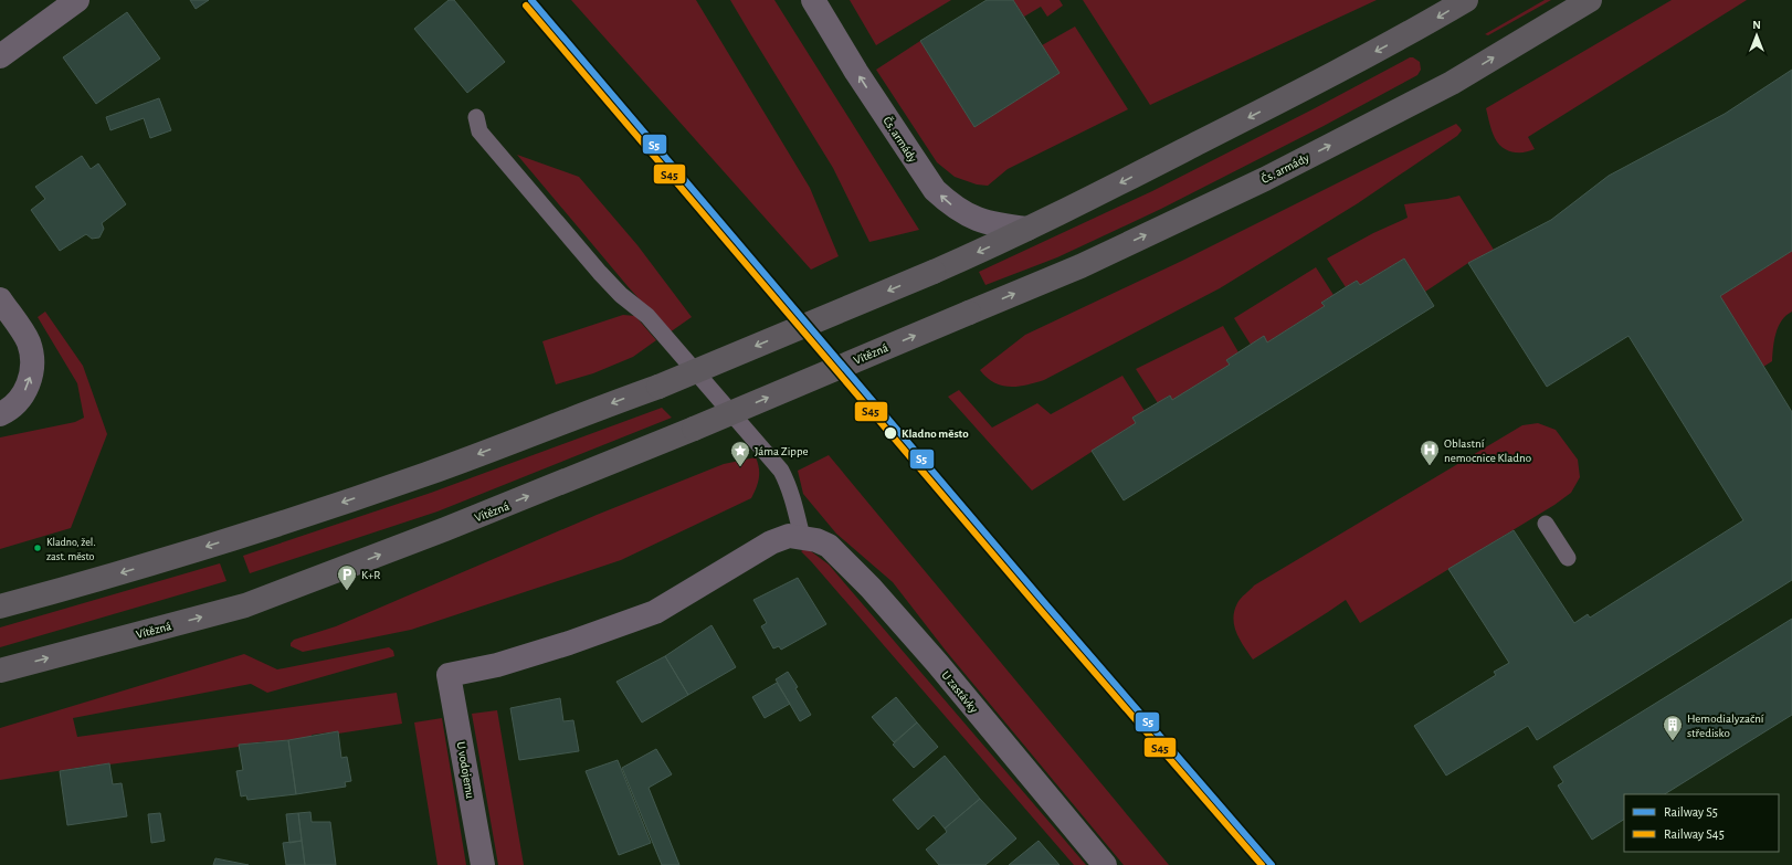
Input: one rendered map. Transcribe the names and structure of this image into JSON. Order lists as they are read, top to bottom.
{
  "streets": {
    "main road": ["Čs. armády", "Vítězná"],
    "street": ["U zastávky", "U vodojemu"]
  },
  "crossings": [
    ["Čs. armády", "Vítězná"],
    ["U zastávky", "U vodojemu"]
  ],
  "places": {
    "other": ["Kladno město", "Kladno, žel. zast. město"],
    "hospital": ["Oblastní nemocnice Kladno"],
    "place": ["Jáma Zippe"],
    "parking": ["K+R"],
    "building": ["Hemodialyzační středisko"]
  },
  "lines": ["rail line S5", "rail line S45"],
  "legend": ["Railway S5", "Railway S45"],
  "north": "top"
}
